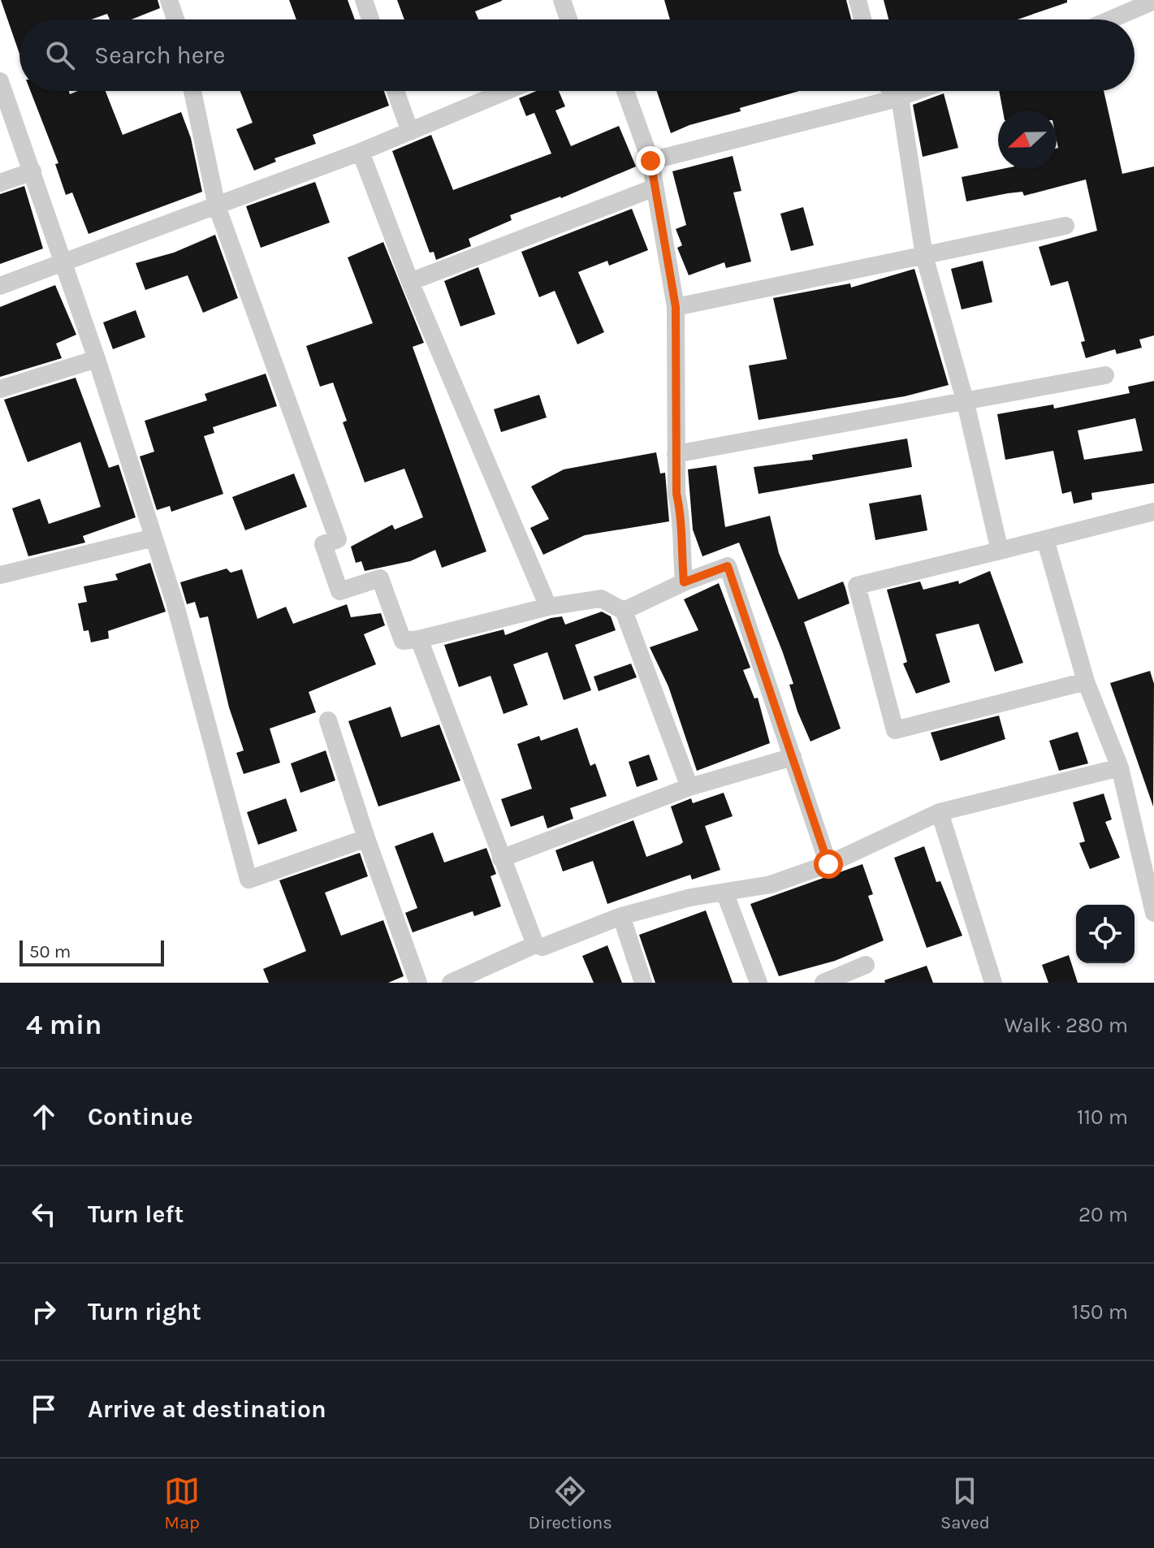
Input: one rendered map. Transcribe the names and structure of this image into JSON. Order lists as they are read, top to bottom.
{
  "scale_bar": "50 m",
  "north": "left",
  "page": {
    "search": "Search here",
    "scale": "50 m",
    "heading": ["4 min", "Walk · 280 m"],
    "list": [
      ["Continue", "110 m"],
      ["Turn left", "20 m"],
      ["Turn right", "150 m"],
      "Arrive at destination"
    ],
    "nav": ["Map", "Directions", "Saved"]
  }
}
